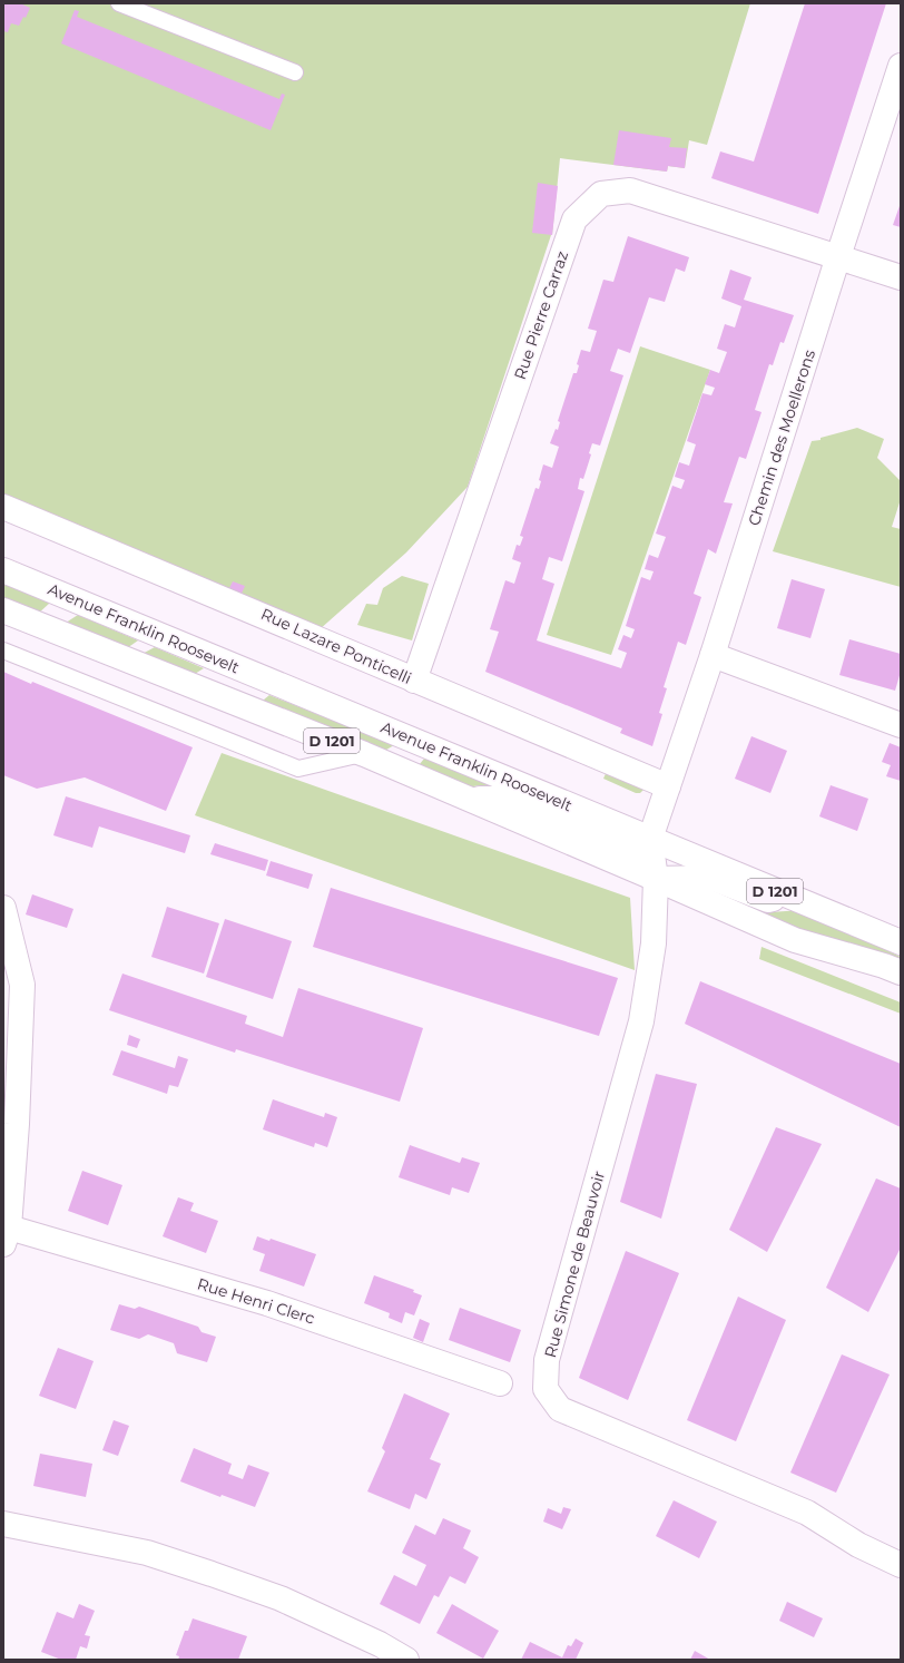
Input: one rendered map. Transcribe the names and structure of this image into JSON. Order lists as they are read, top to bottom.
{
  "streets": {
    "street": [
      "Rue Pierre Carraz",
      "Chemin des Moellerons",
      "Avenue Franklin Roosevelt",
      "Rue Lazare Ponticelli",
      "D 1201",
      "Rue Simone de Beauvoir",
      "Rue Henri Clerc"
    ]
  },
  "crossings": [
    ["Rue Pierre Carraz", "Chemin des Moellerons"],
    ["Rue Pierre Carraz", "Rue Lazare Ponticelli"],
    ["Chemin des Moellerons", "Avenue Franklin Roosevelt"],
    ["Chemin des Moellerons", "Rue Lazare Ponticelli"],
    ["Chemin des Moellerons", "Rue Simone de Beauvoir"],
    ["Avenue Franklin Roosevelt", "Rue Simone de Beauvoir"]
  ]
}
